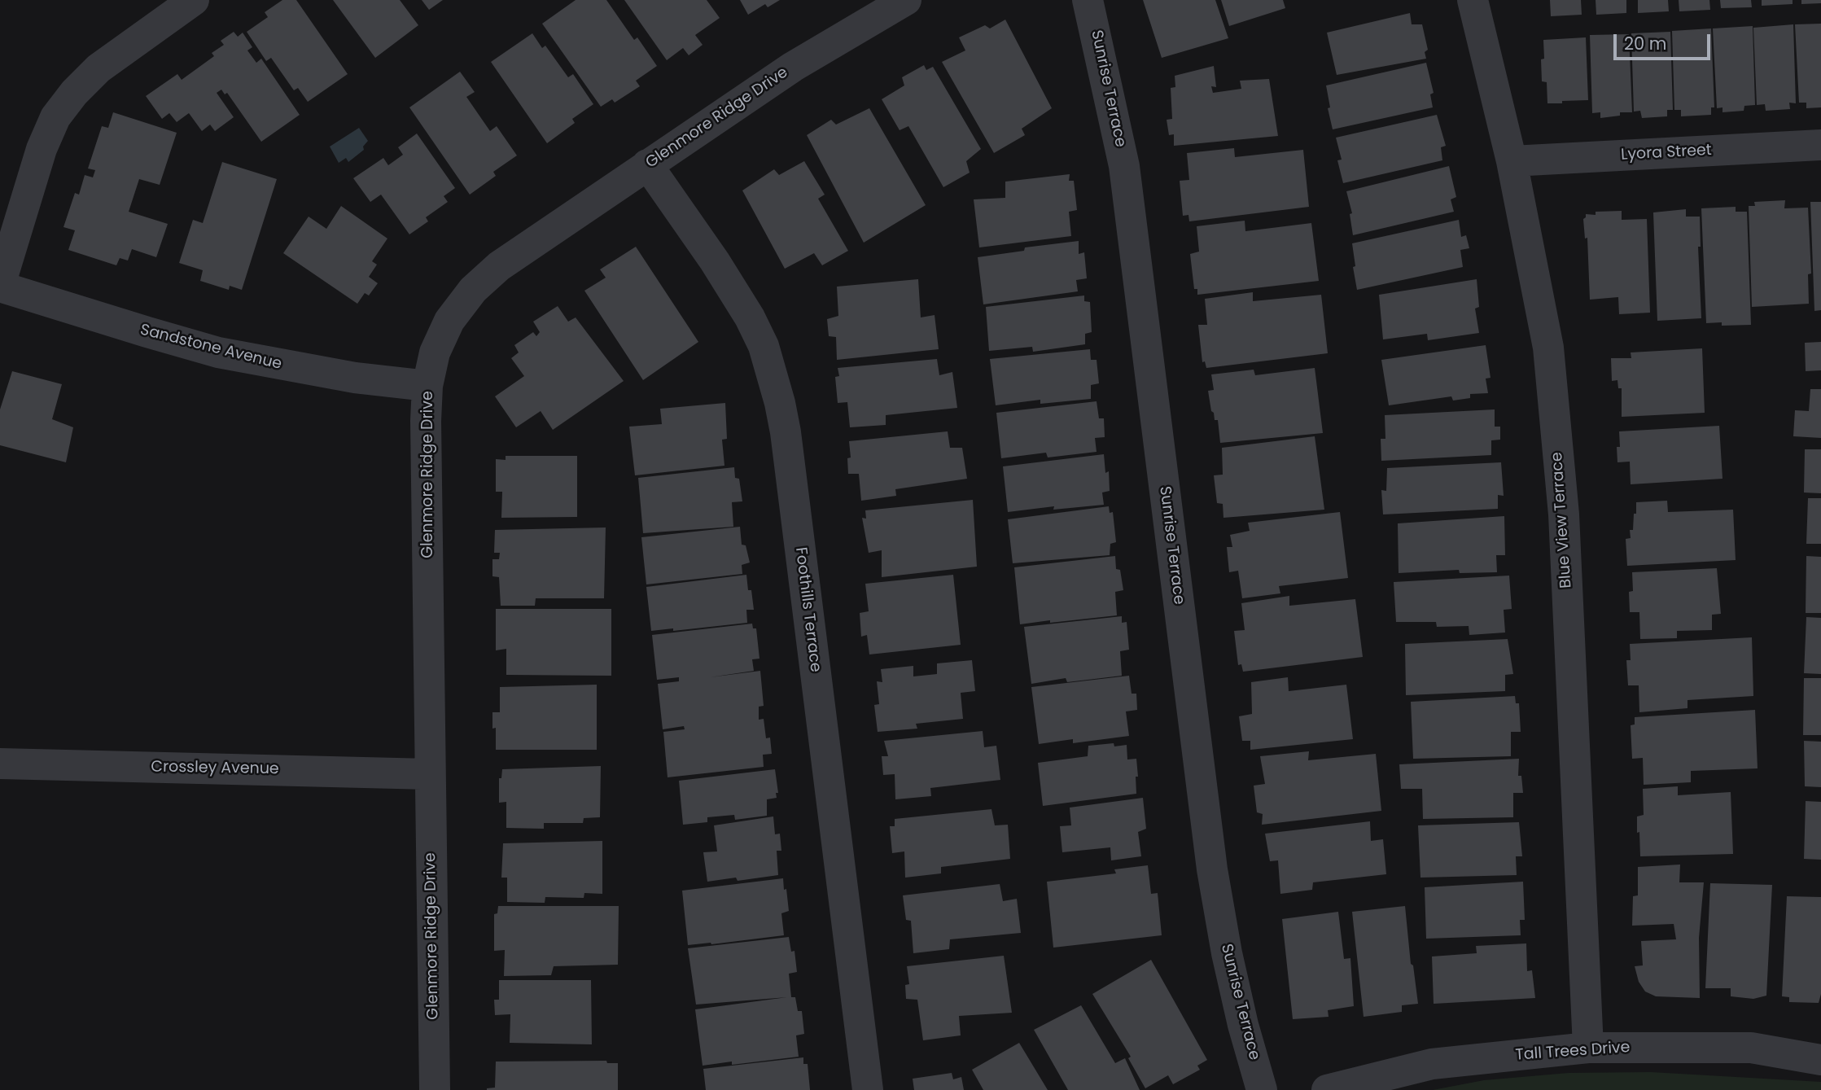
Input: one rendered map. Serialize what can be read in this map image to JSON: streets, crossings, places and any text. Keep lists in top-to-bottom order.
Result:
{
  "streets": {
    "street": [
      "Sunrise Terrace",
      "Glenmore Ridge Drive",
      "Lyora Street",
      "Sandstone Avenue",
      "Blue View Terrace",
      "Foothills Terrace",
      "Crossley Avenue",
      "Tall Trees Drive"
    ]
  },
  "crossings": [
    ["Glenmore Ridge Drive", "Sandstone Avenue"],
    ["Glenmore Ridge Drive", "Foothills Terrace"],
    ["Glenmore Ridge Drive", "Crossley Avenue"],
    ["Lyora Street", "Blue View Terrace"],
    ["Blue View Terrace", "Tall Trees Drive"]
  ],
  "scale_bar": "20 m"
}
